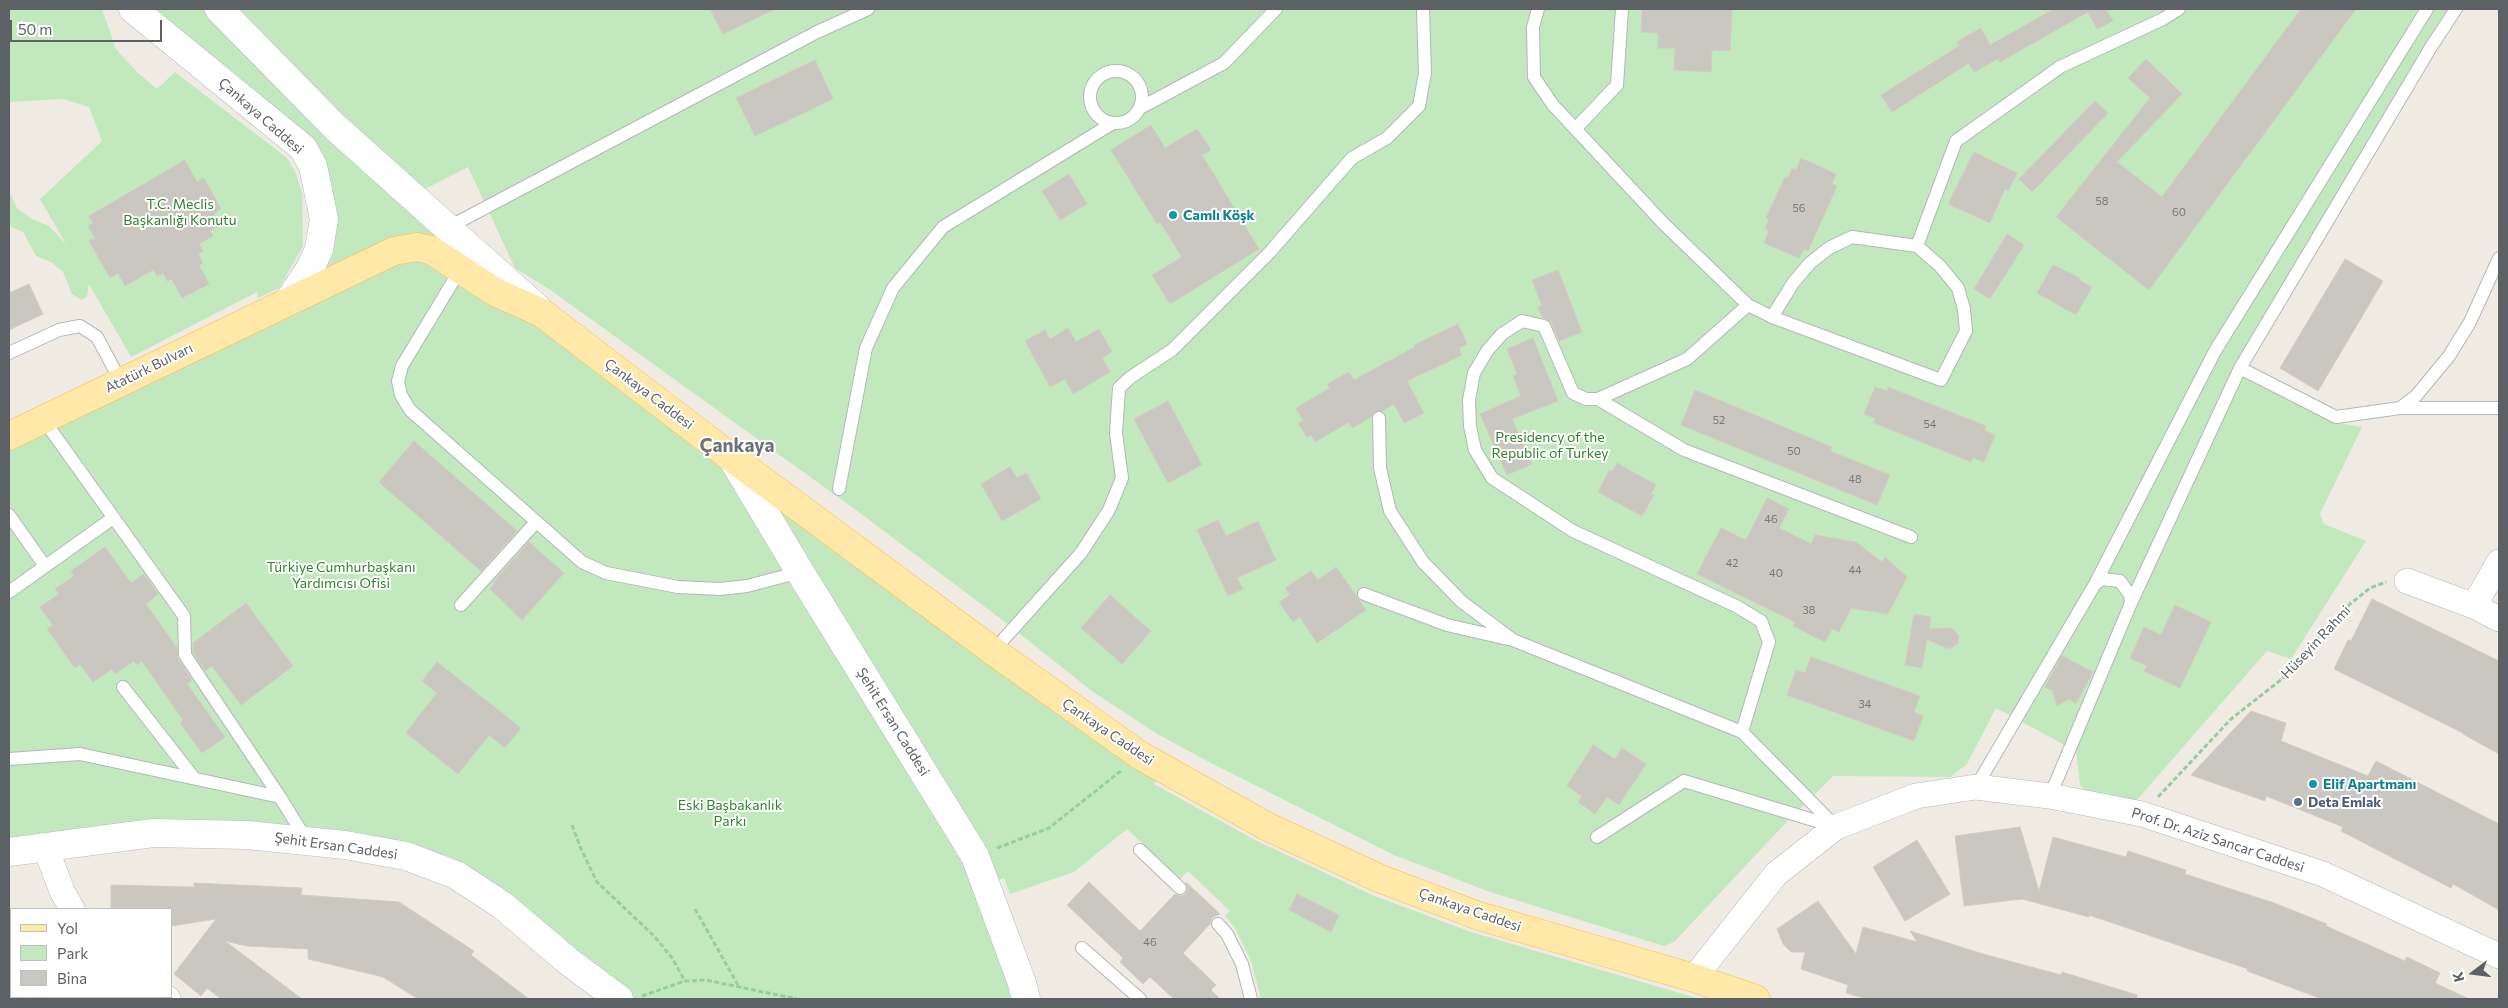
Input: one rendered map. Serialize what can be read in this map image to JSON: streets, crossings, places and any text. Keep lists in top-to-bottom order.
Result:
{
  "streets": {
    "main road": ["Çankaya Caddesi", "Atatürk Bulvarı", "Şehit Ersan Caddesi"],
    "street": ["Prof. Dr. Aziz Sancar Caddesi"],
    "path": ["Hüseyin Rahmi"]
  },
  "crossings": [
    ["Çankaya Caddesi", "Atatürk Bulvarı"],
    ["Çankaya Caddesi", "Şehit Ersan Caddesi"],
    ["Çankaya Caddesi", "Prof. Dr. Aziz Sancar Caddesi"],
    ["Hüseyin Rahmi", "Prof. Dr. Aziz Sancar Caddesi"]
  ],
  "districts": ["Çankaya"],
  "parks": [
    "T.C. Meclis Başkanlığı Konutu",
    "Presidency of the Republic of Turkey",
    "Türkiye Cumhurbaşkanı Yardımcısı Ofisi",
    "Eski Başbakanlık Parkı"
  ],
  "places": ["Camlı Köşk", "Elif Apartmanı", "Deta Emlak"],
  "house_numbers": [
    "58",
    "56",
    "60",
    "52",
    "54",
    "50",
    "48",
    "46",
    "42",
    "44",
    "40",
    "38",
    "34",
    "46"
  ],
  "legend": ["Yol", "Park", "Bina"],
  "scale_bar": "50 m",
  "north": "left"
}
